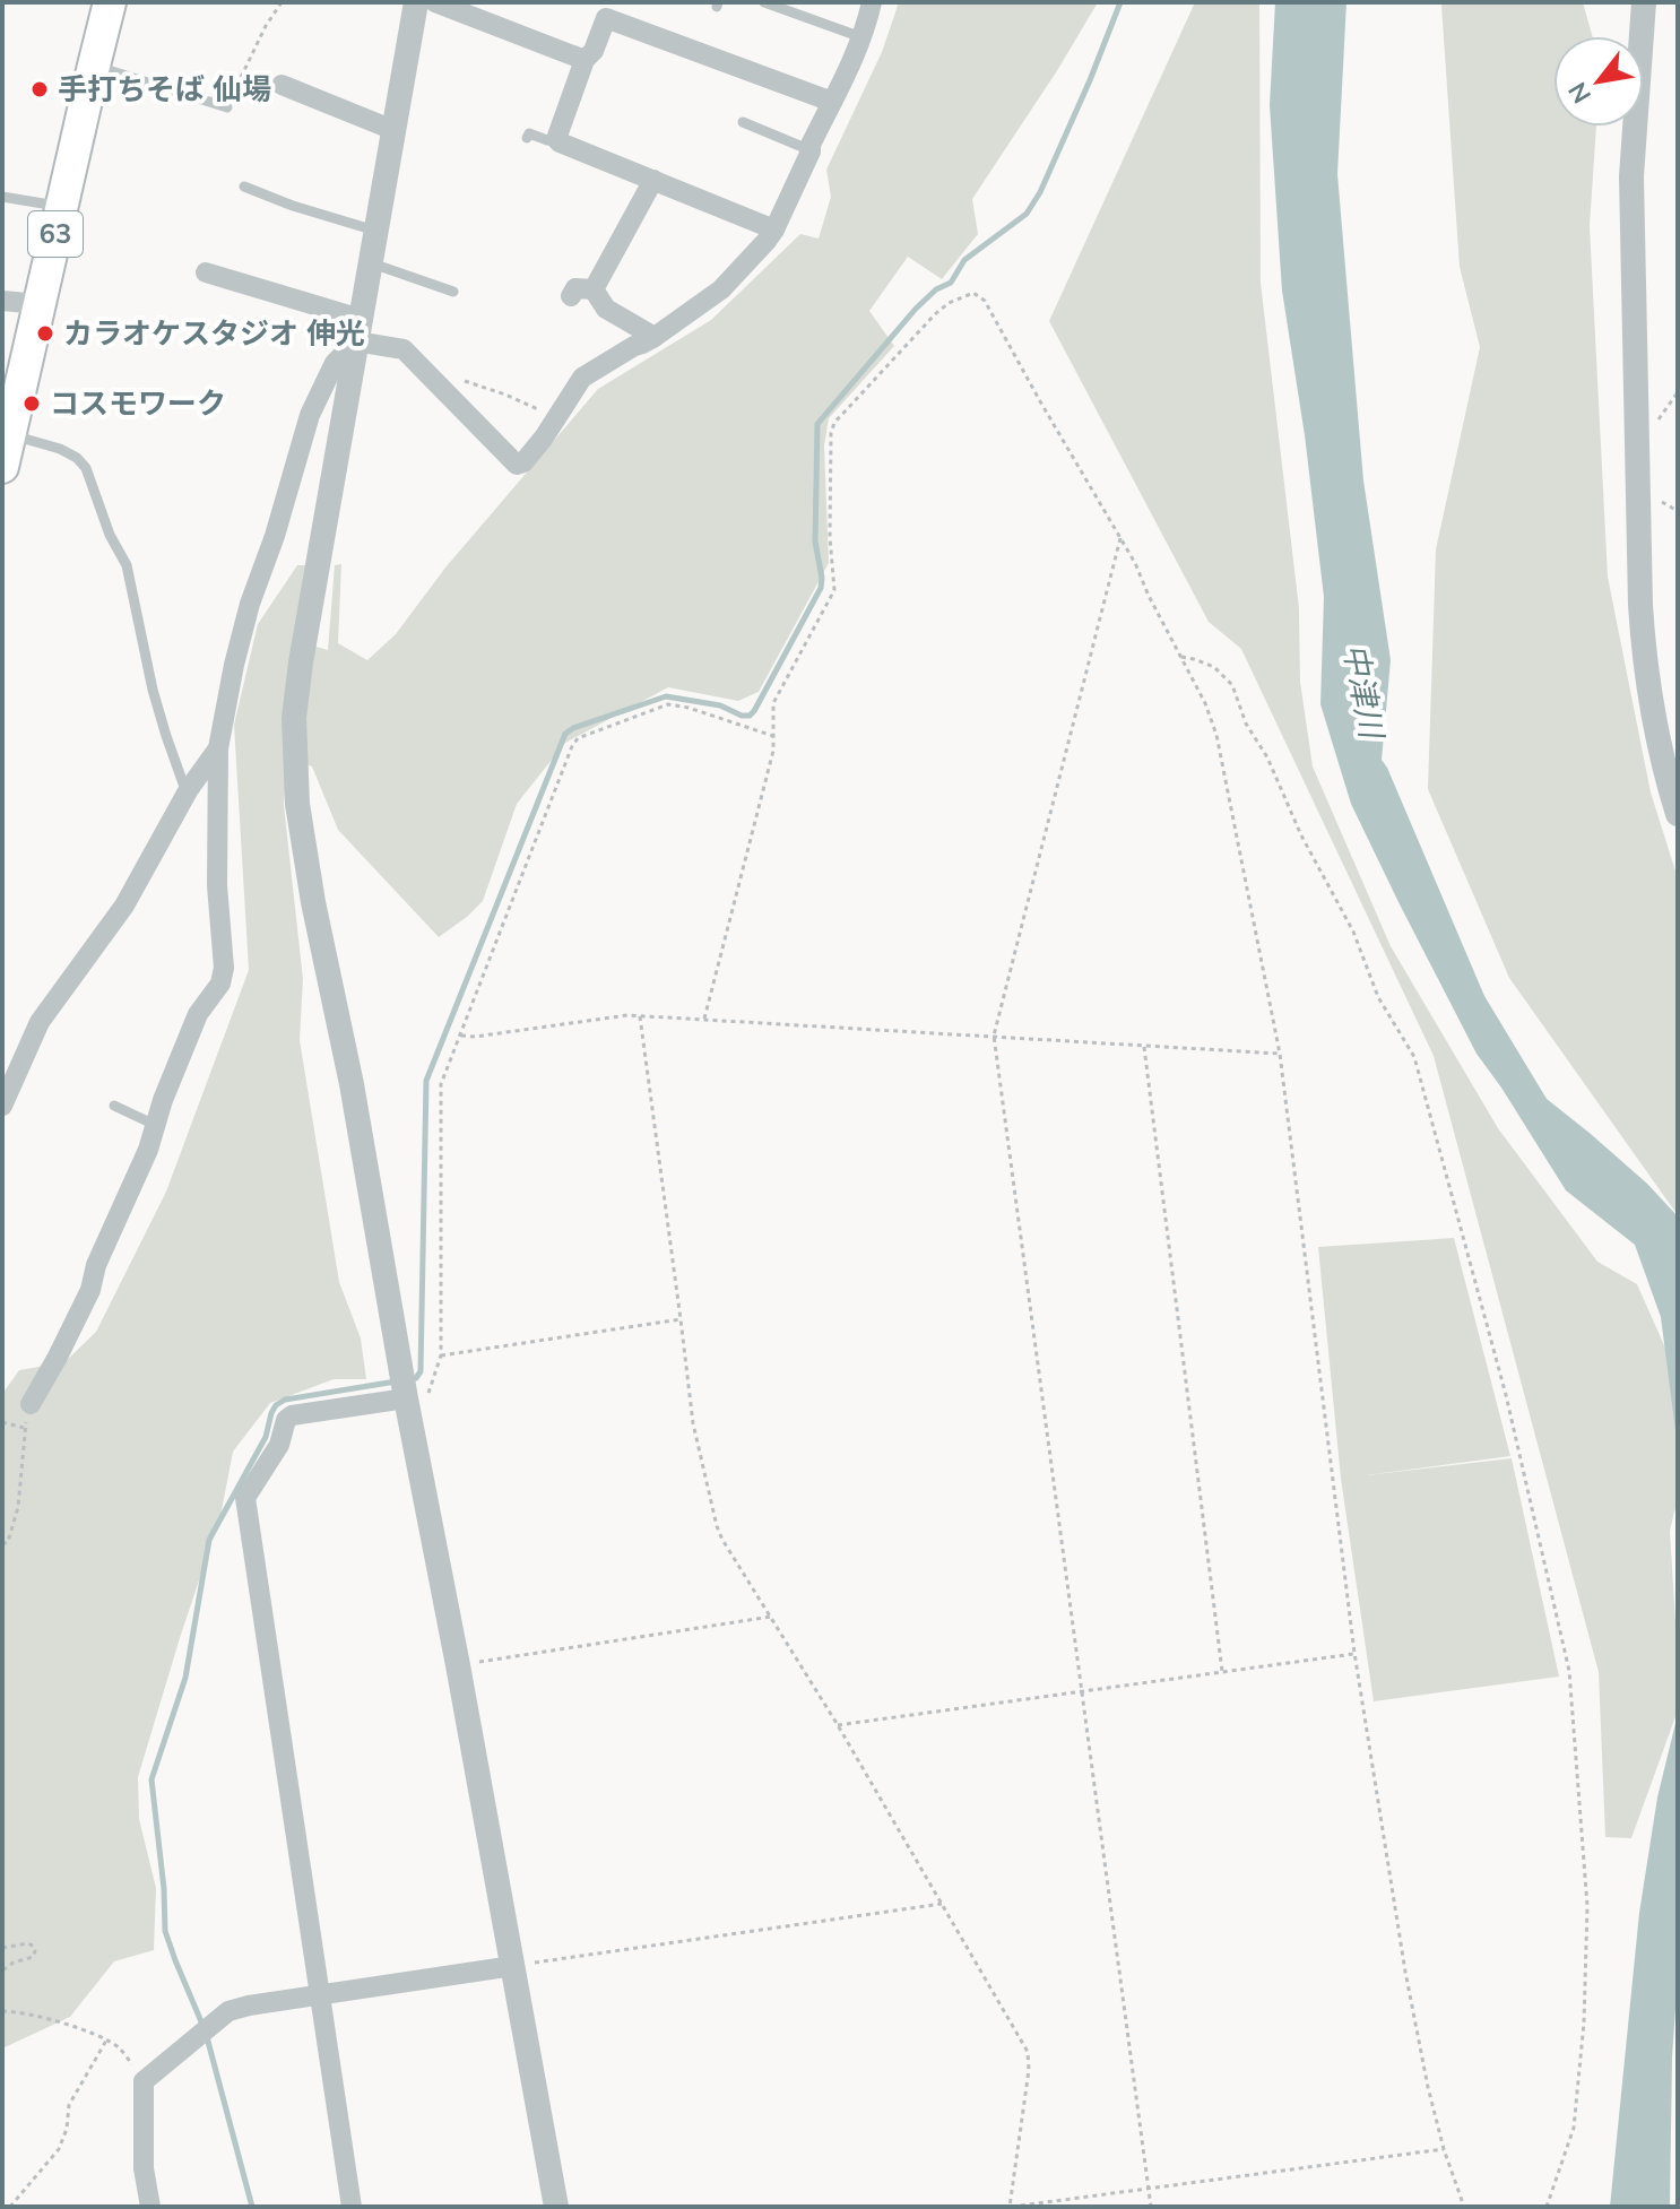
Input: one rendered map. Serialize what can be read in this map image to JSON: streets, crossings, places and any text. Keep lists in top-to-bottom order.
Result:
{
  "streets": {
    "main road": ["63"]
  },
  "water": ["中津川"],
  "places": ["手打ちそば 仙場", "カラオケスタジオ 伸光", "コスモワーク"],
  "north": "bottom left"
}
